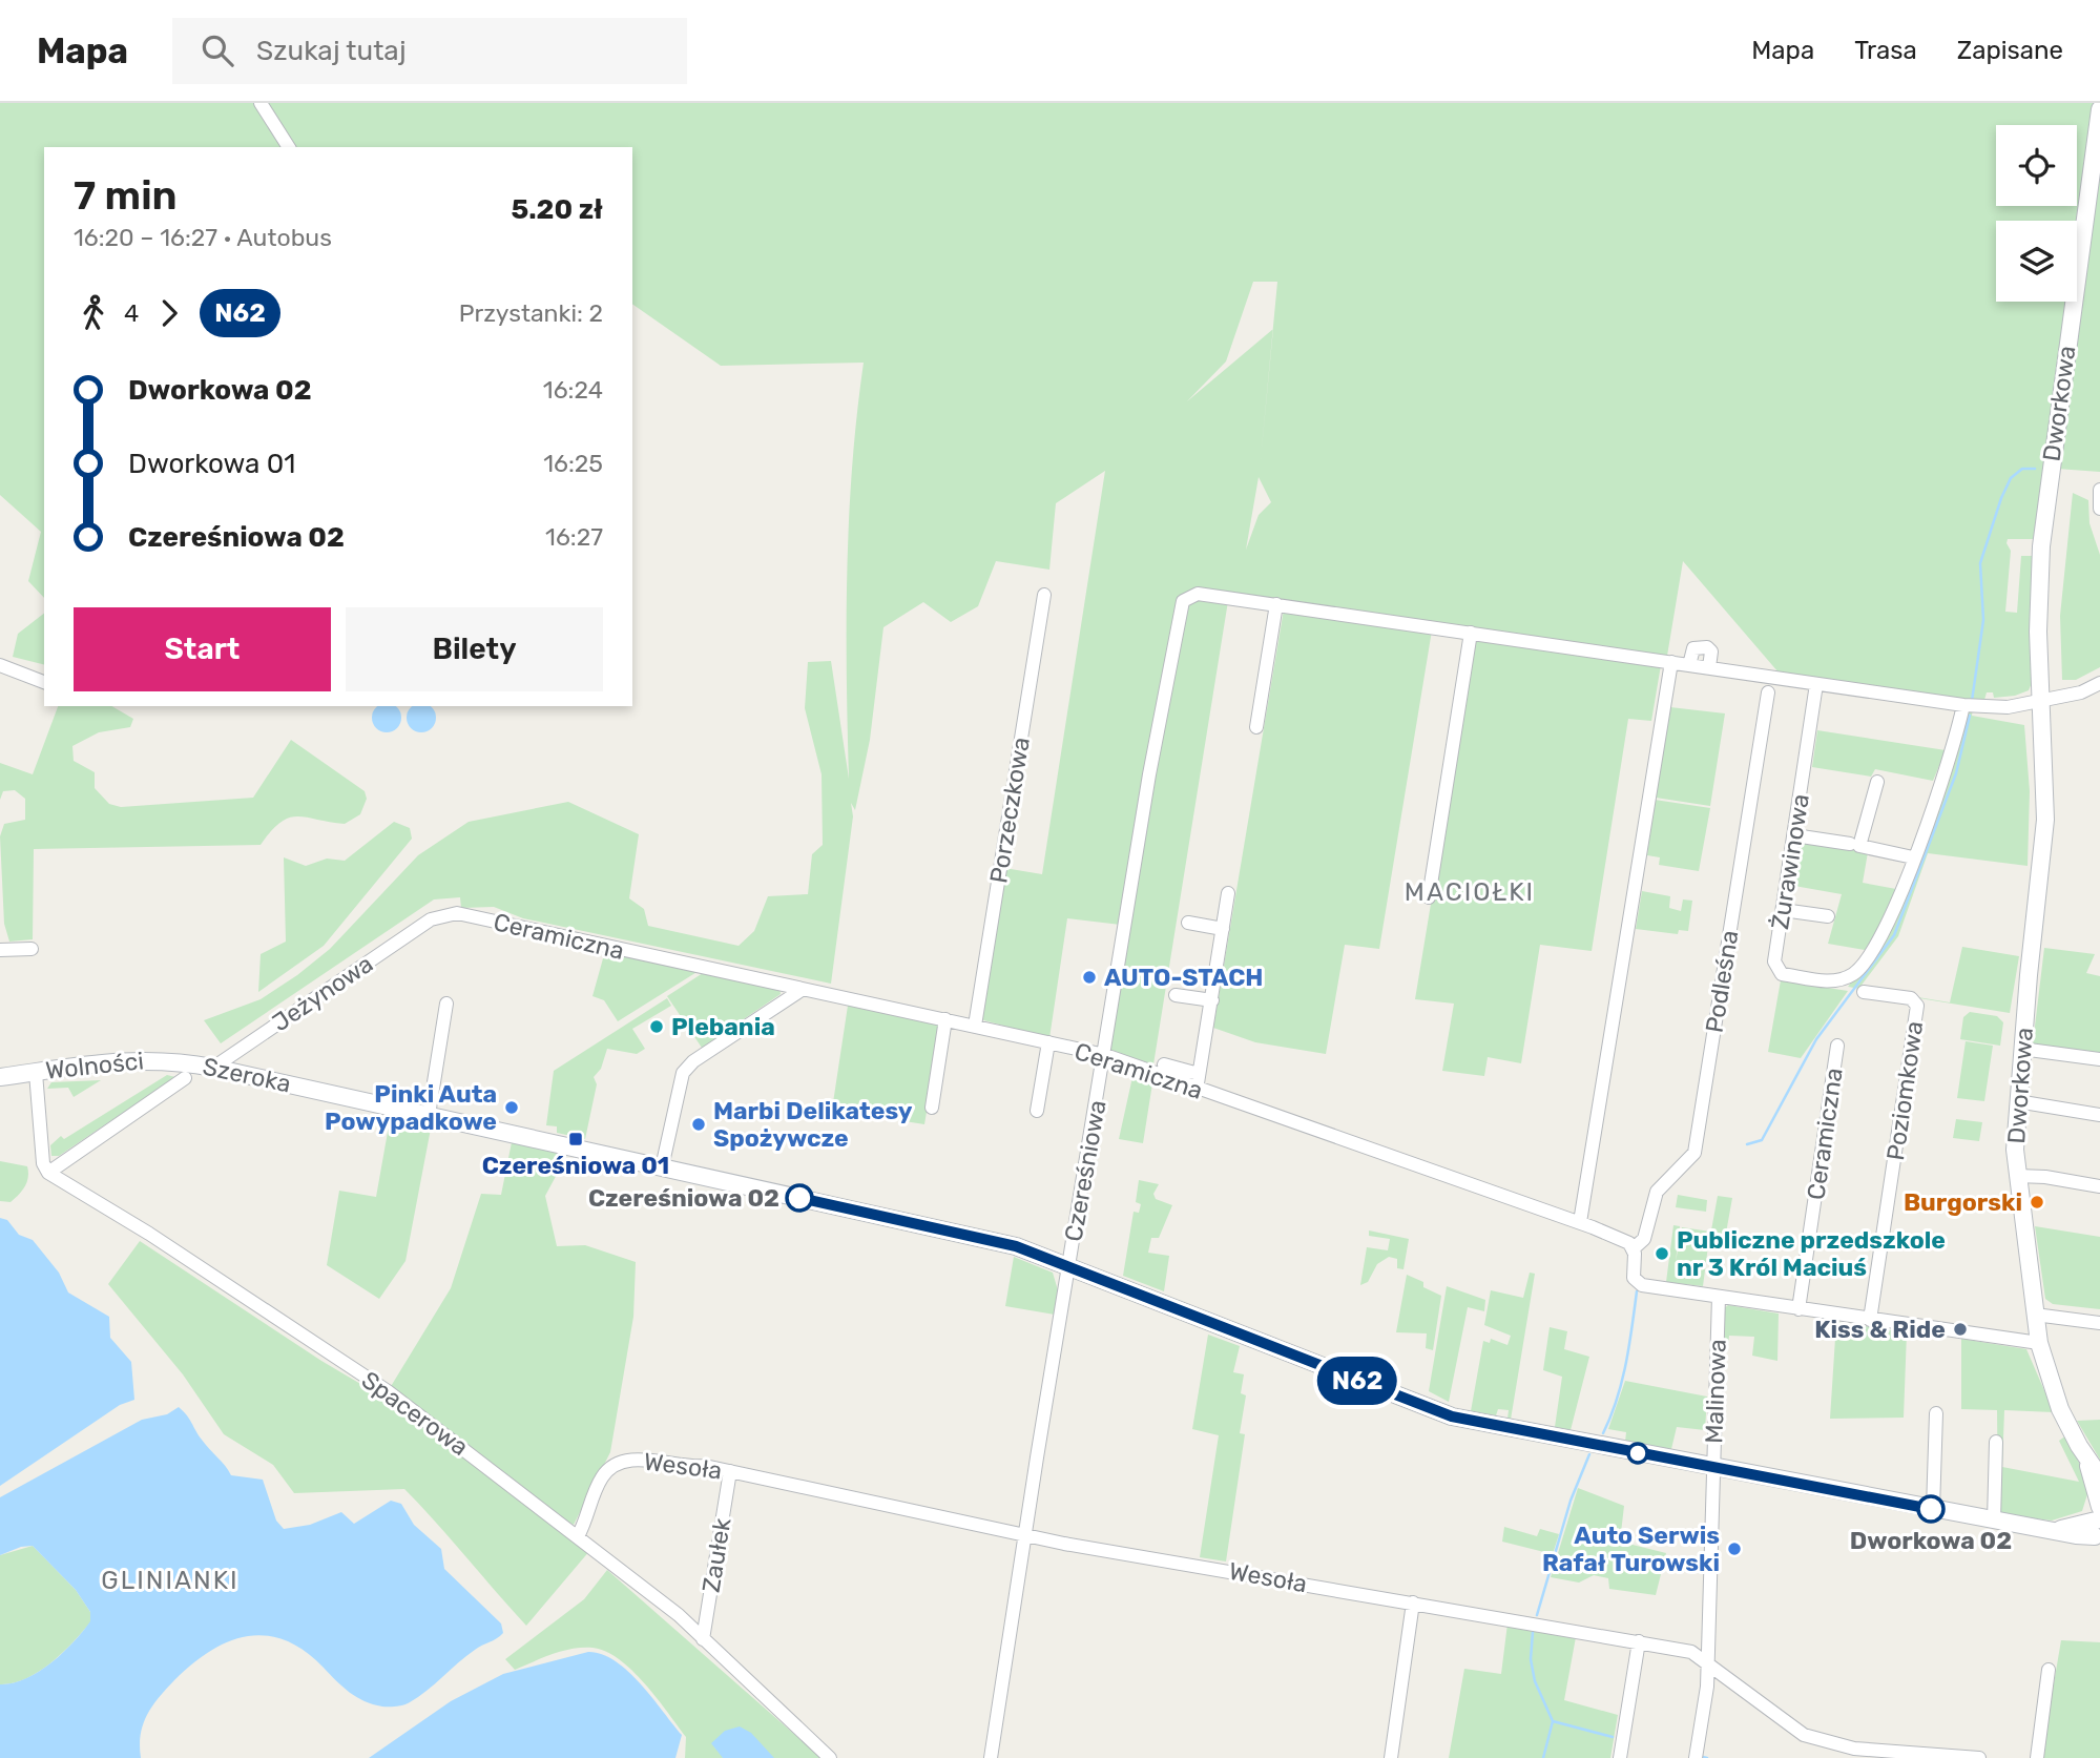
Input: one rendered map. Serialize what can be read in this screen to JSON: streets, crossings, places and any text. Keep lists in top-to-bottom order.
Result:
{
  "streets": {
    "street": [
      "Dworkowa",
      "Porzeczkowa",
      "Żurawinowa",
      "Ceramiczna",
      "Podleśna",
      "Jeżynowa",
      "Wolności",
      "Szeroka",
      "Poziomkowa",
      "Czereśniowa",
      "Malinowa",
      "Spacerowa",
      "Wesoła",
      "Zaułek"
    ]
  },
  "crossings": [
    ["Dworkowa", "Szeroka"],
    ["Porzeczkowa", "Ceramiczna"],
    ["Ceramiczna", "Podleśna"],
    ["Ceramiczna", "Jeżynowa"],
    ["Ceramiczna", "Czereśniowa"],
    ["Jeżynowa", "Szeroka"],
    ["Wolności", "Szeroka"],
    ["Szeroka", "Czereśniowa"],
    ["Szeroka", "Malinowa"],
    ["Czereśniowa", "Wesoła"],
    ["Malinowa", "Wesoła"],
    ["Spacerowa", "Wesoła"],
    ["Spacerowa", "Zaułek"],
    ["Wesoła", "Zaułek"]
  ],
  "districts": ["MACIOŁKI", "GLINIANKI"],
  "places": {
    "other": [
      "AUTO-STACH",
      "Plebania",
      "Pinki Auta Powypadkowe",
      "Marbi Delikatesy Spożywcze",
      "Czereśniowa 02",
      "Burgorski",
      "Publiczne przedszkole nr 3 Król Maciuś",
      "Kiss & Ride",
      "Dworkowa 02",
      "Auto Serwis Rafał Turowski"
    ],
    "transit": ["Czereśniowa 01"]
  },
  "lines": ["bus line N62"],
  "page": {
    "header": "Mapa",
    "search": "Szukaj tutaj",
    "nav": ["Mapa", "Trasa", "Zapisane"],
    "on_map": "N62",
    "heading": ["7 min", "16:20 – 16:27 · Autobus", "5.20 zł"],
    "legs": ["4", "N62", "Przystanki: 2"],
    "list": [
      {
        "name": "Dworkowa 02",
        "value": "16:24"
      },
      {
        "name": "Dworkowa 01",
        "value": "16:25"
      },
      {
        "name": "Czereśniowa 02",
        "value": "16:27"
      }
    ],
    "buttons": ["Start", "Bilety"]
  }
}
